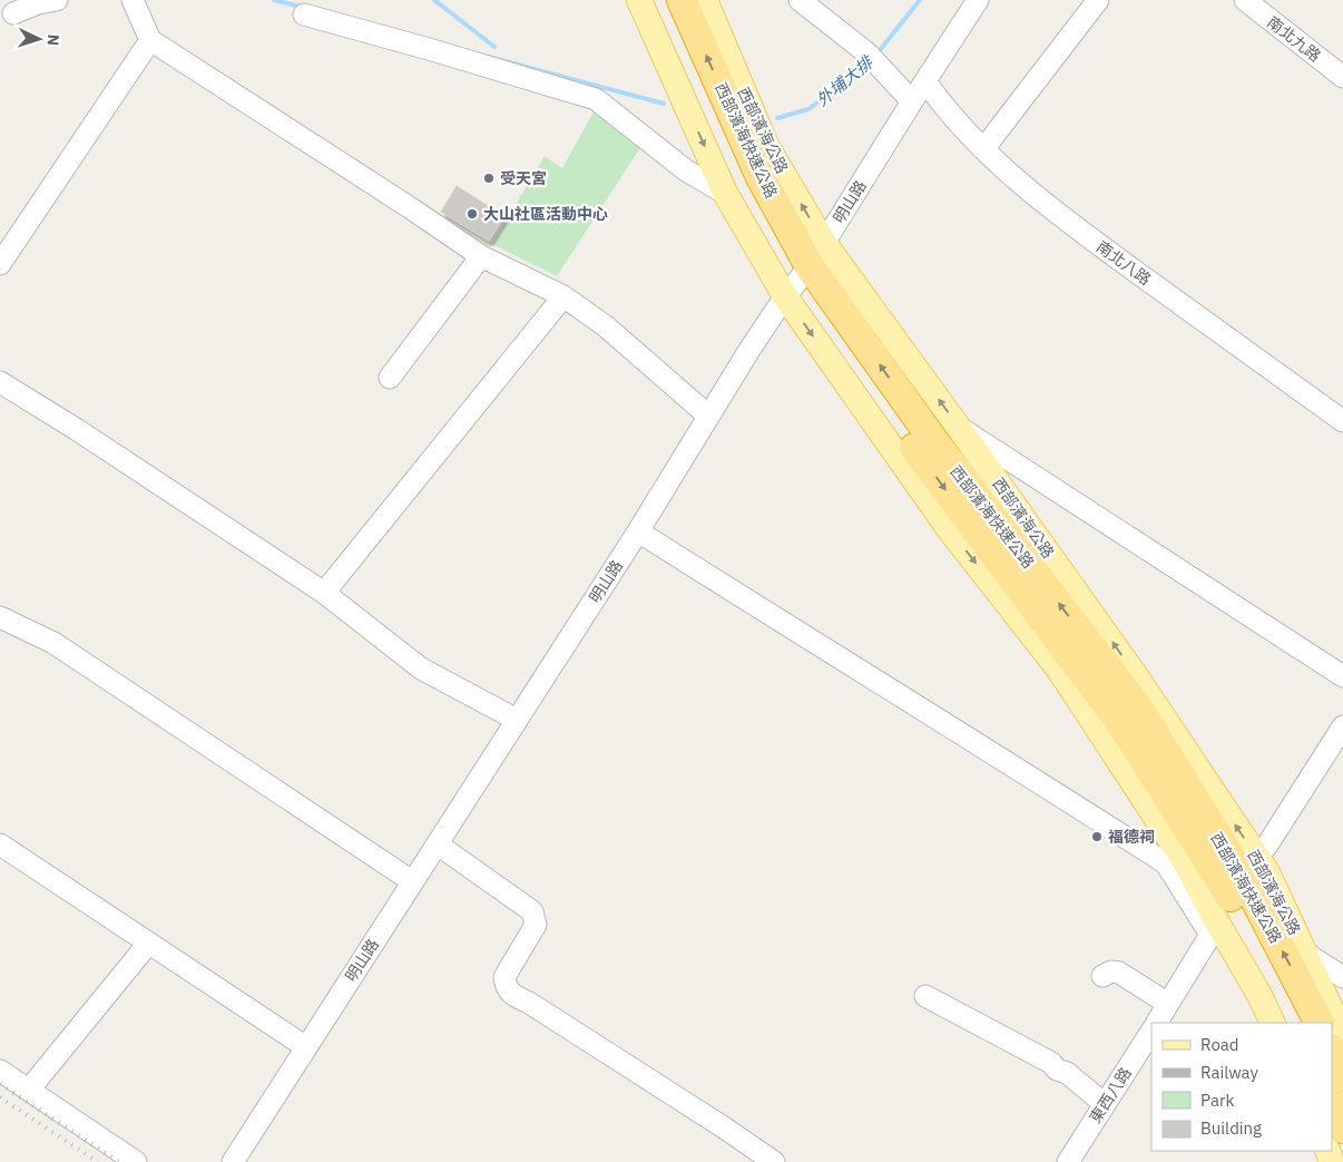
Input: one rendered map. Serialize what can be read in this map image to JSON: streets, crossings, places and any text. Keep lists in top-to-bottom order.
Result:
{
  "streets": {
    "highway": ["西部濱海快速公路"],
    "main road": ["西部濱海公路"],
    "street": [
      "南北九路",
      "明山路",
      "南北八路",
      "東西八路"
    ]
  },
  "crossings": [
    ["西部濱海公路", "西部濱海快速公路"],
    ["西部濱海公路", "明山路"],
    ["西部濱海快速公路", "明山路"],
    ["明山路", "南北八路"]
  ],
  "water": ["外埔大排"],
  "places": ["受天宮", "大山社區活動中心", "福德祠"],
  "legend": [
    "Road",
    "Railway",
    "Park",
    "Building"
  ],
  "north": "right"
}
